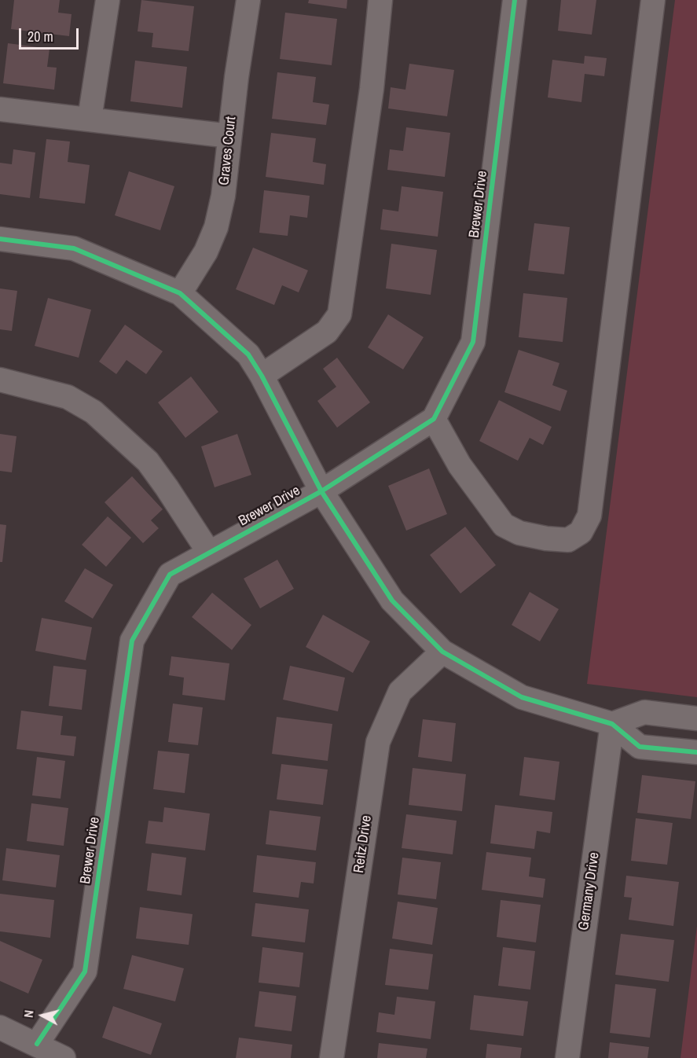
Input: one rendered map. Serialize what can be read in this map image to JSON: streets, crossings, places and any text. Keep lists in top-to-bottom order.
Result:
{
  "streets": {
    "street": [
      "Graves Court",
      "Brewer Drive",
      "Reitz Drive",
      "Germany Drive"
    ]
  },
  "scale_bar": "20 m",
  "north": "left"
}
